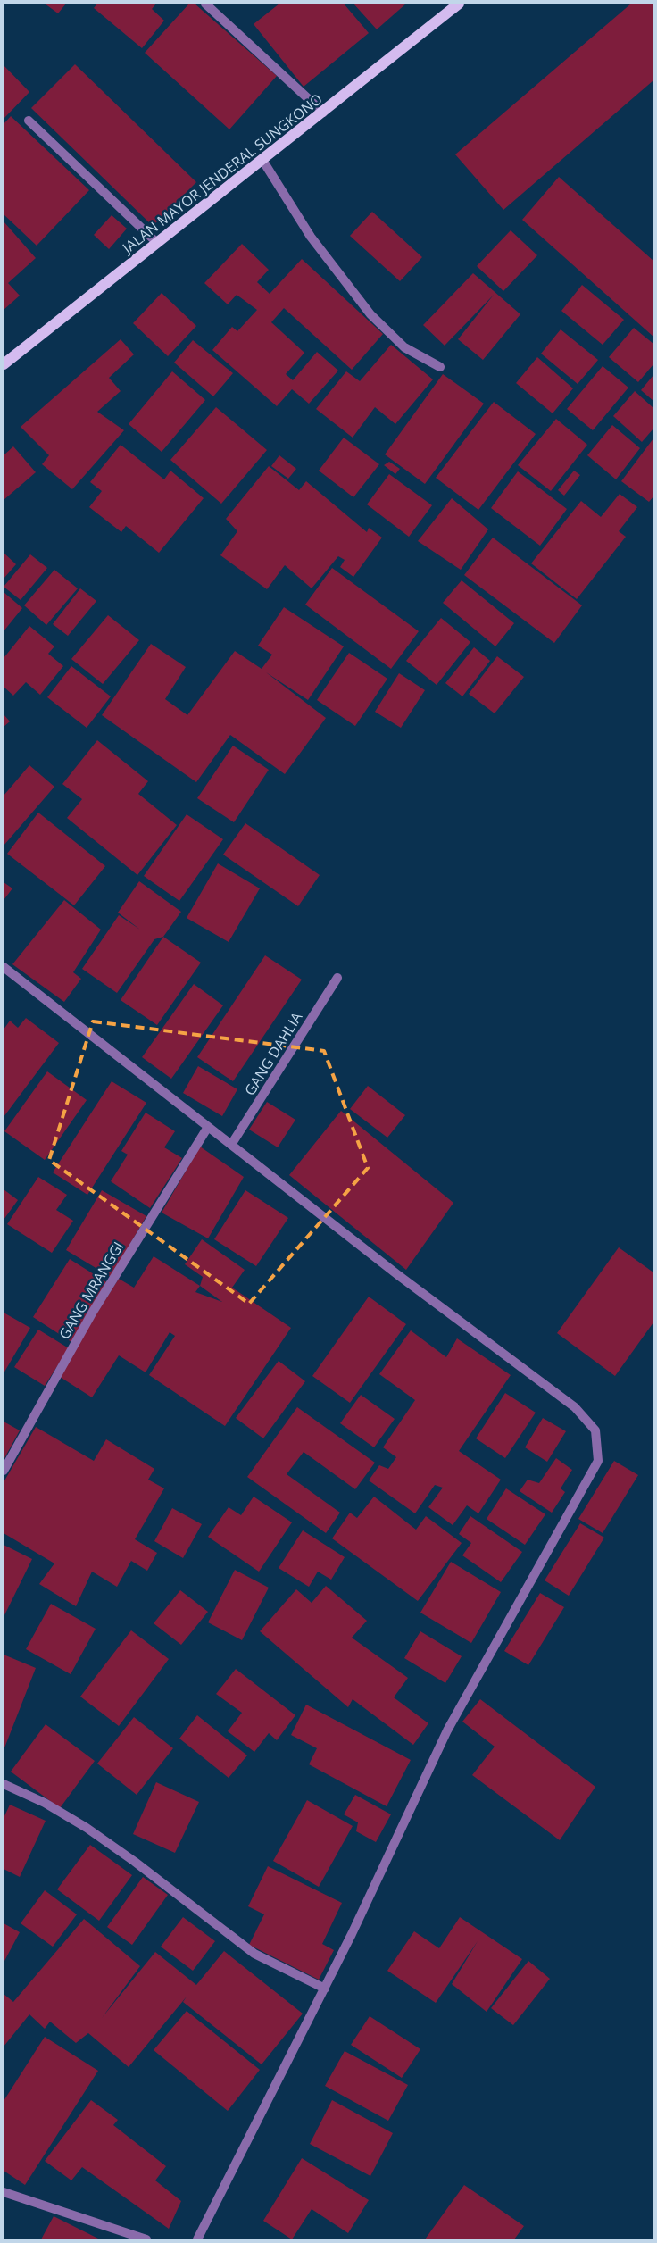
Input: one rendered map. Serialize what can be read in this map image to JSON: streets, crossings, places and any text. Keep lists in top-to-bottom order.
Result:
{
  "streets": {
    "main road": ["JALAN MAYOR JENDERAL SUNGKONO"],
    "street": ["GANG DAHLIA", "GANG MRANGGI"]
  }
}
